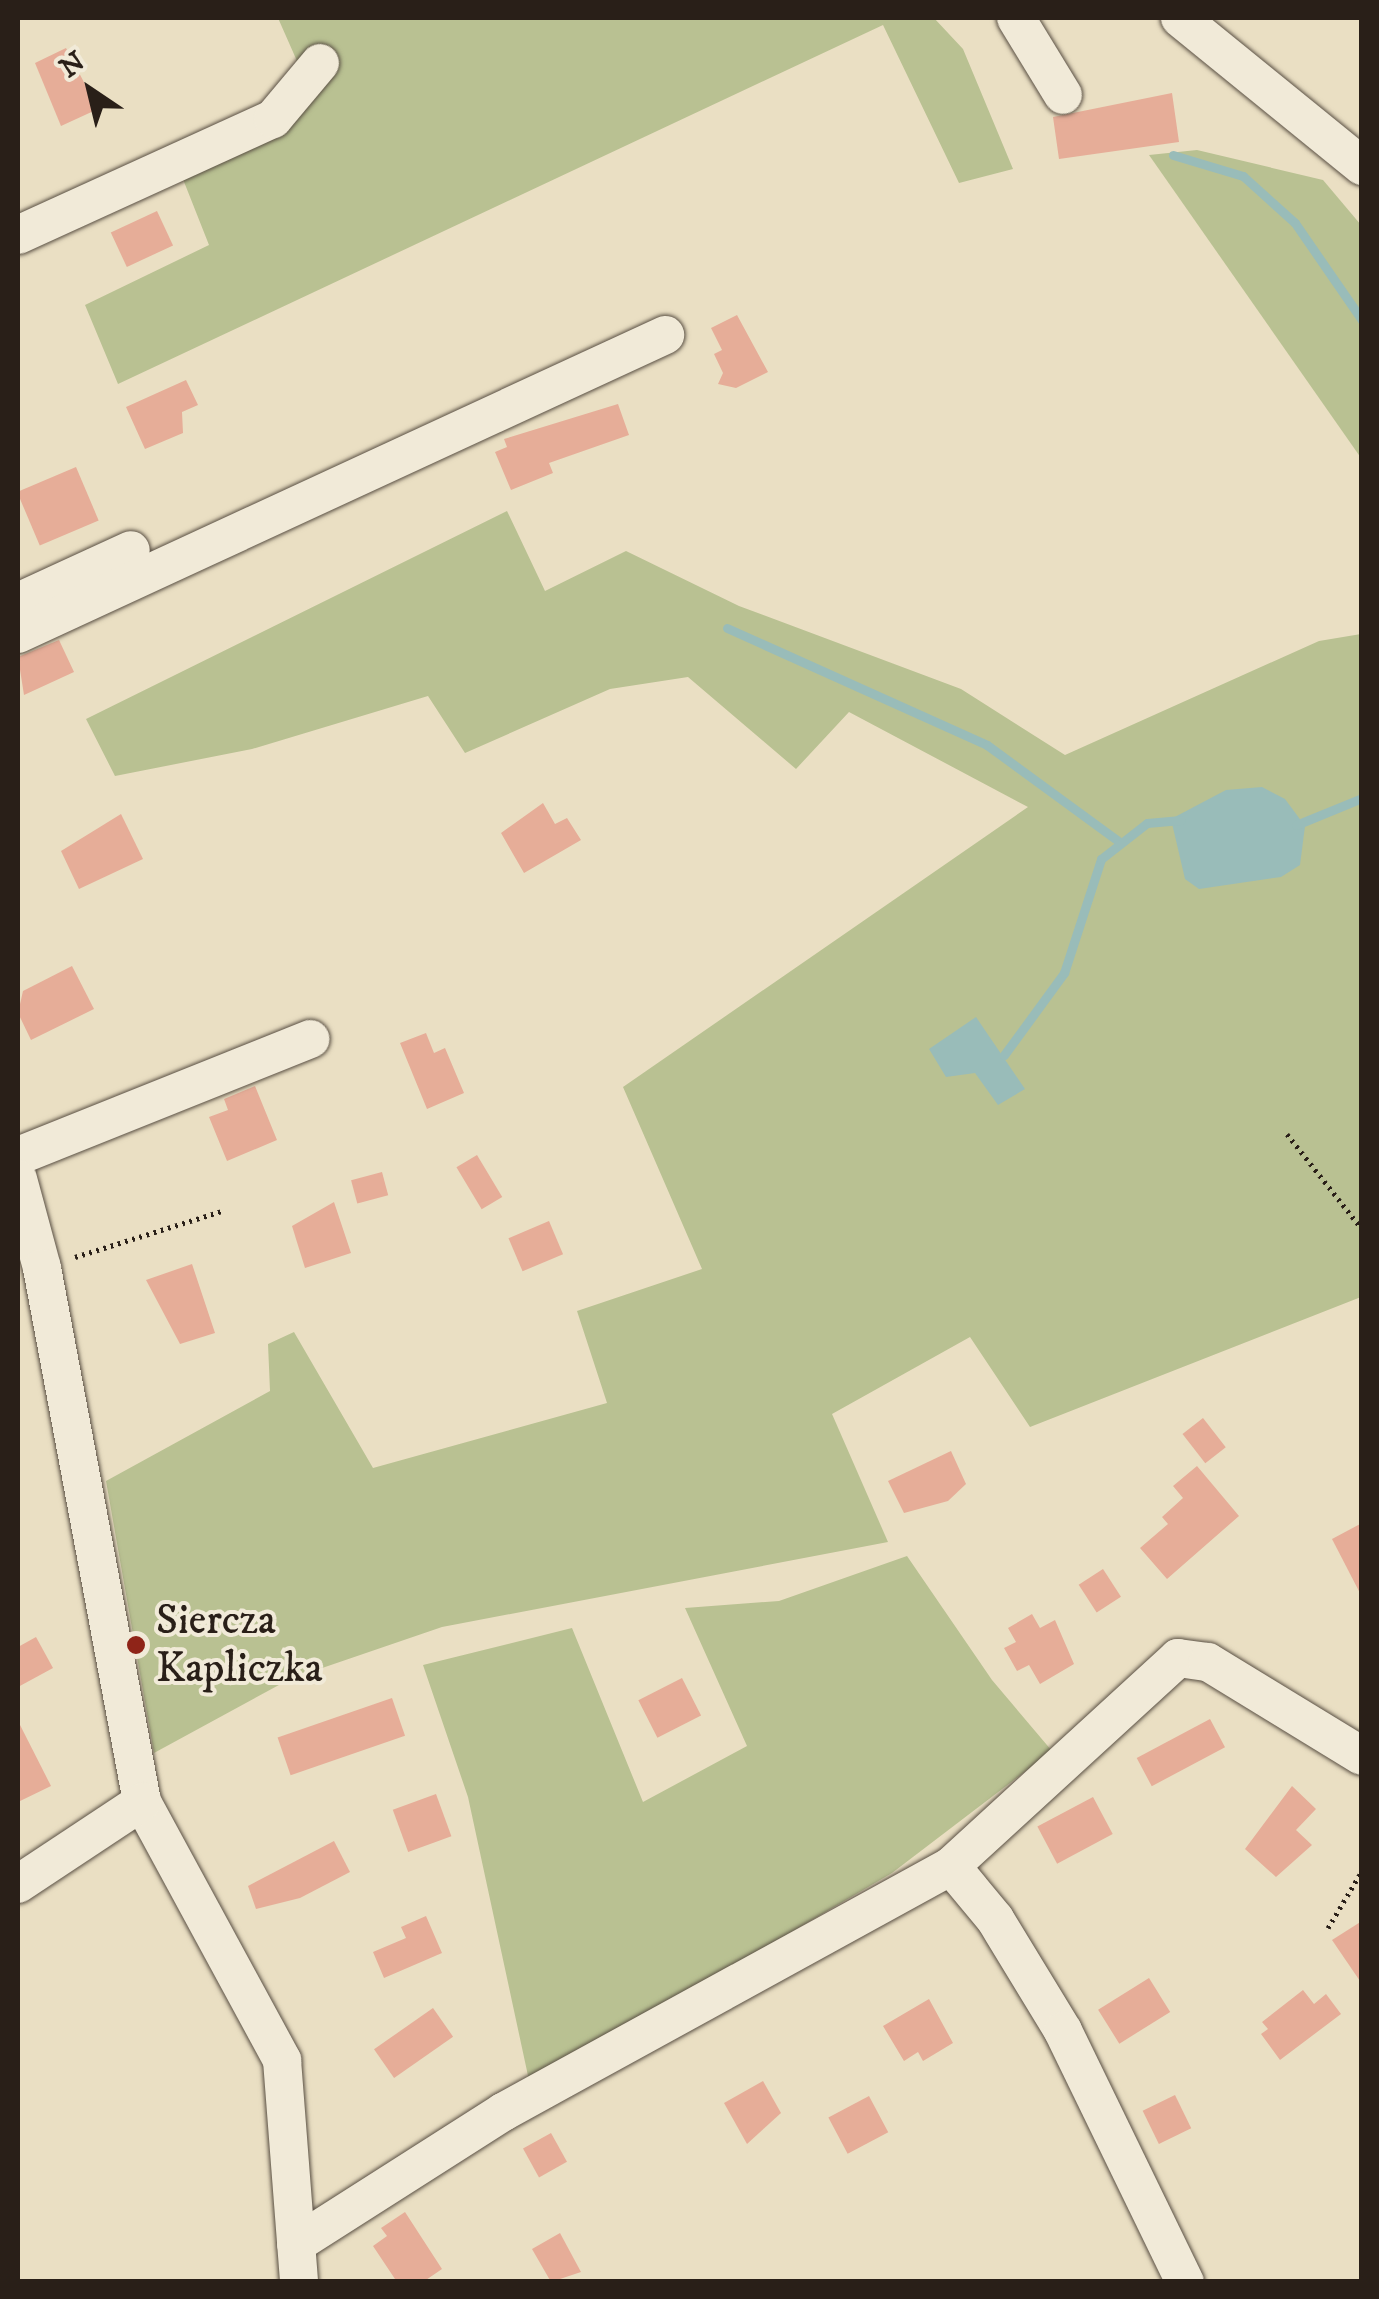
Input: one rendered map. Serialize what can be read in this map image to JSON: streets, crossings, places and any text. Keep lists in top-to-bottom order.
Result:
{
  "places": ["Siercza Kapliczka"],
  "north": "top left"
}
